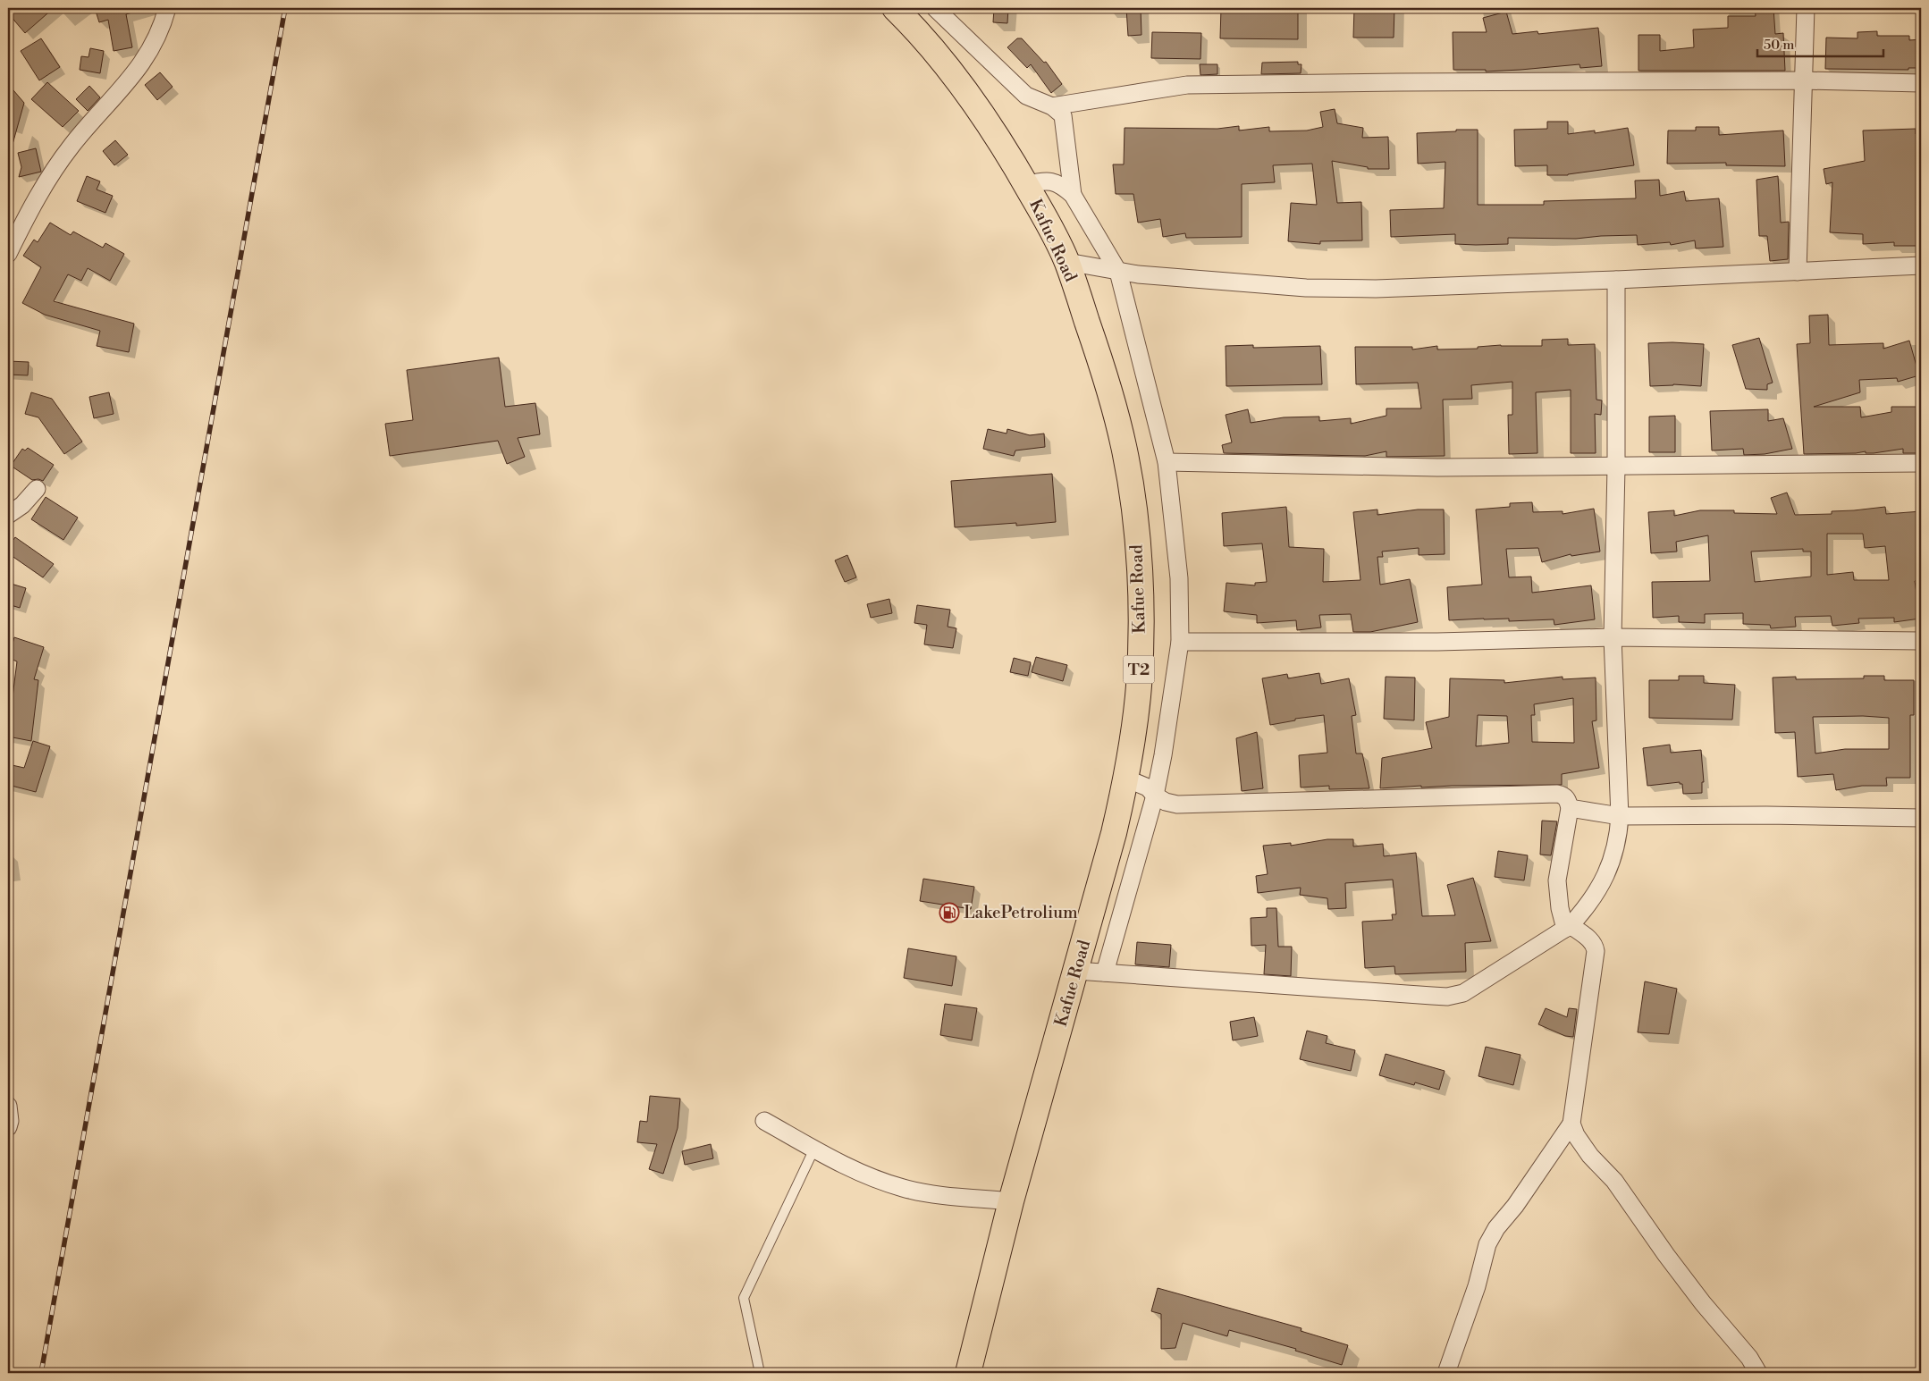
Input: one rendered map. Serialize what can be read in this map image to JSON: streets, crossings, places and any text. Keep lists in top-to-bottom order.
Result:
{
  "streets": {
    "highway": ["Kafue Road", "T2"]
  },
  "places": {
    "fuel station": ["LakePetrolium"]
  },
  "scale_bar": "50 m"
}
